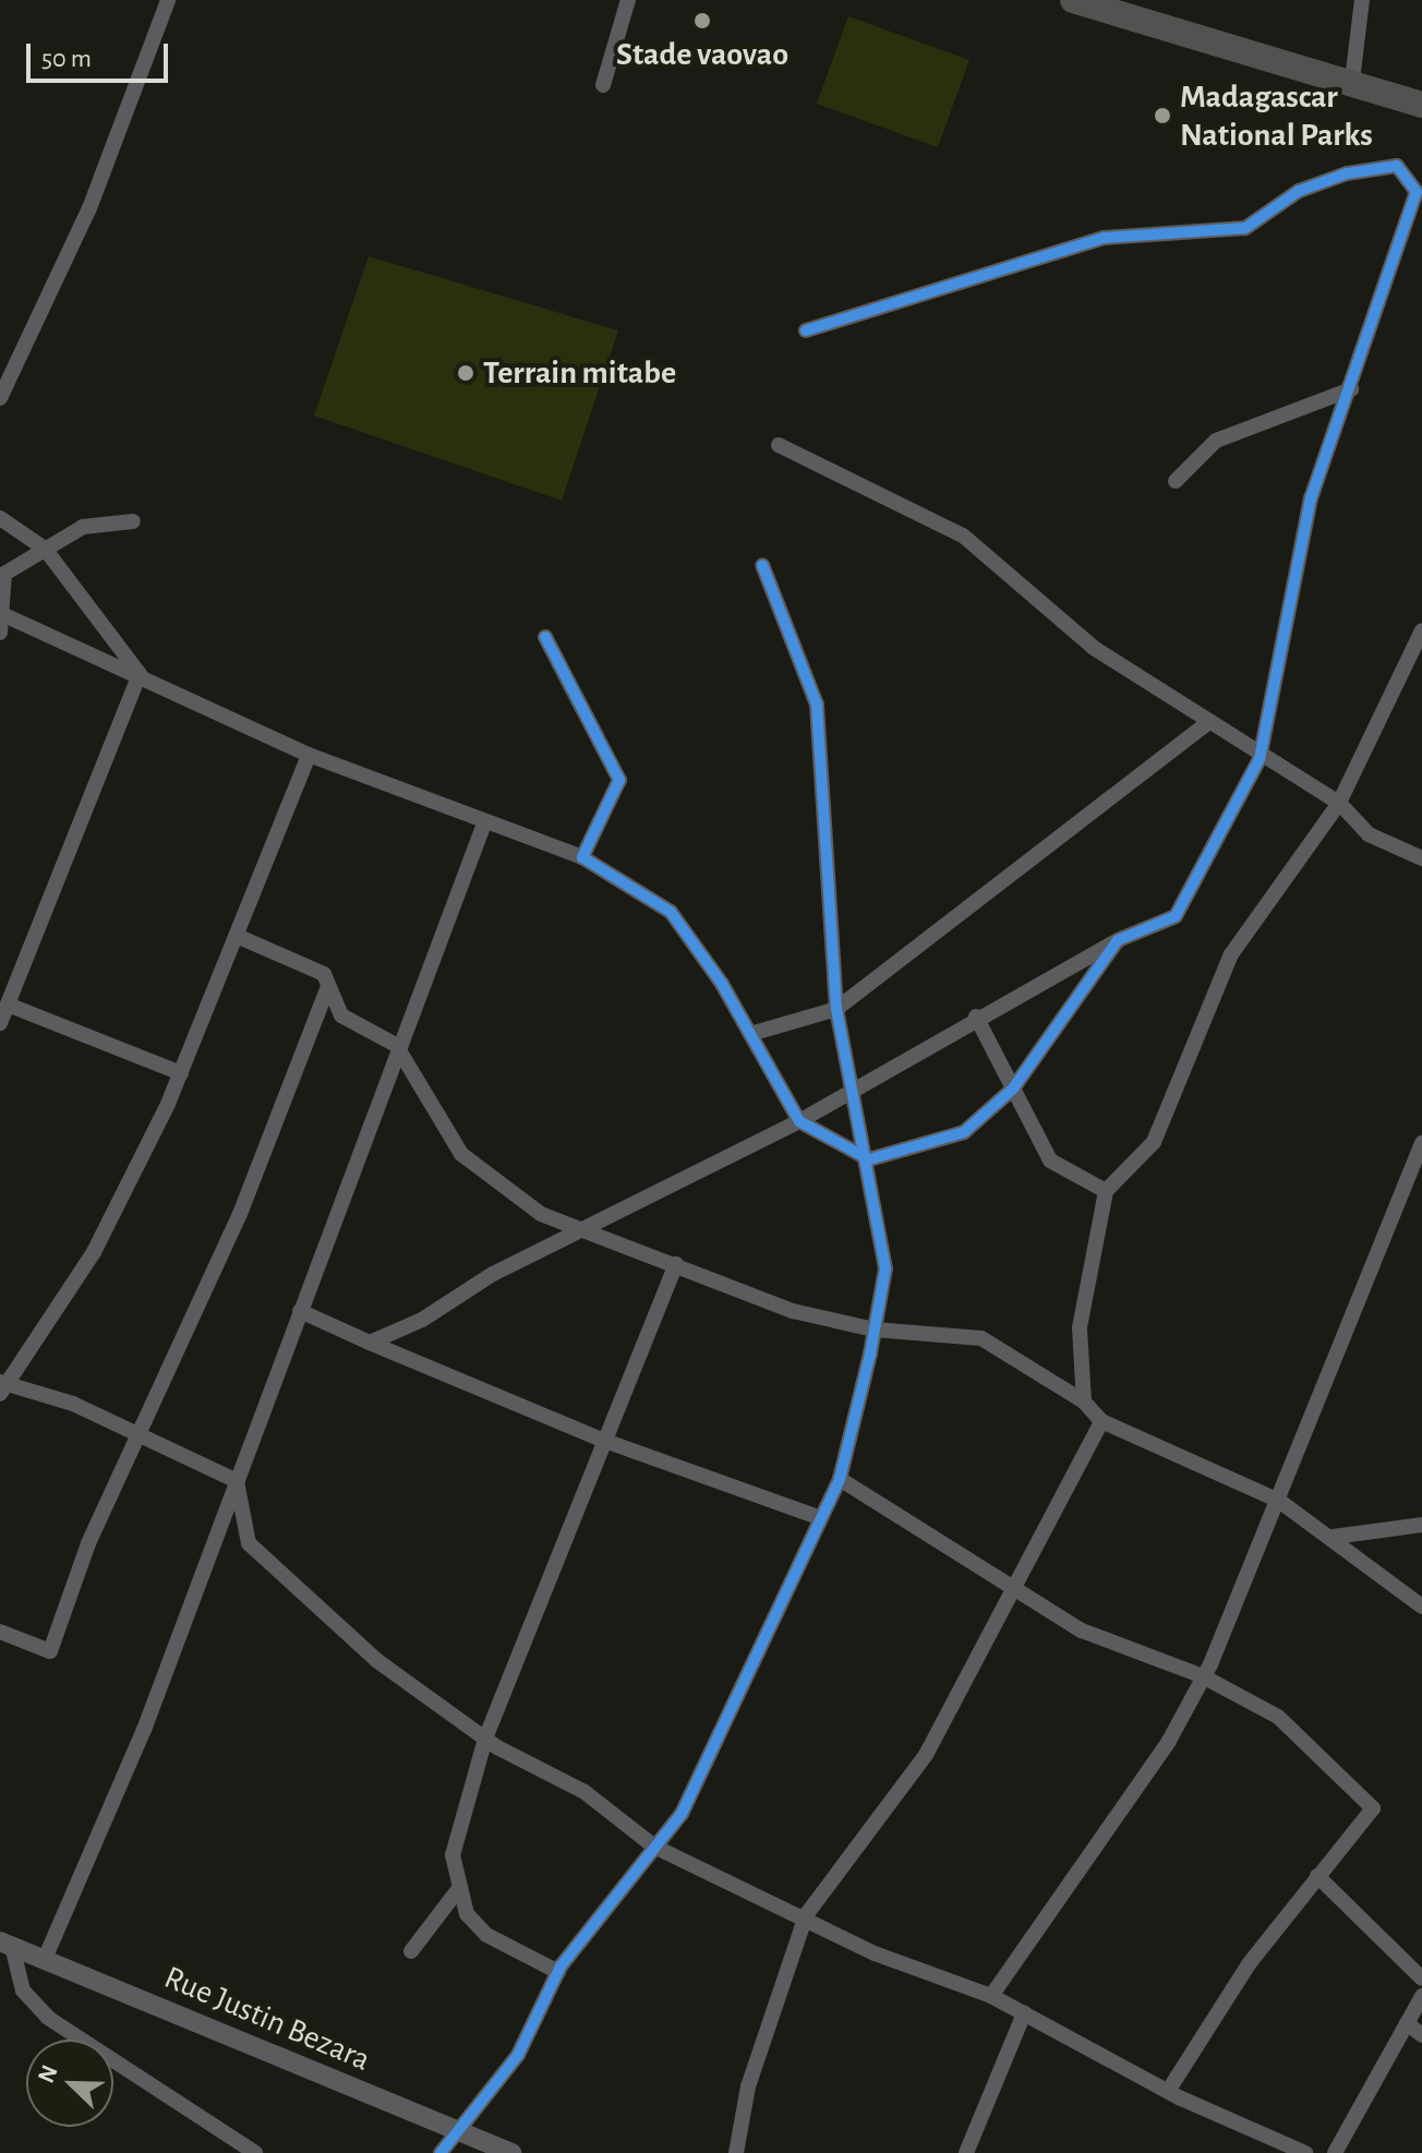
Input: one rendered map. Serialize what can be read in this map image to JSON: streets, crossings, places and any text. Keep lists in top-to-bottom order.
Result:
{
  "streets": {
    "street": ["Rue Justin Bezara"]
  },
  "places": ["Stade vaovao", "Madagascar National Parks", "Terrain mitabe"],
  "scale_bar": "50 m",
  "north": "top left"
}
